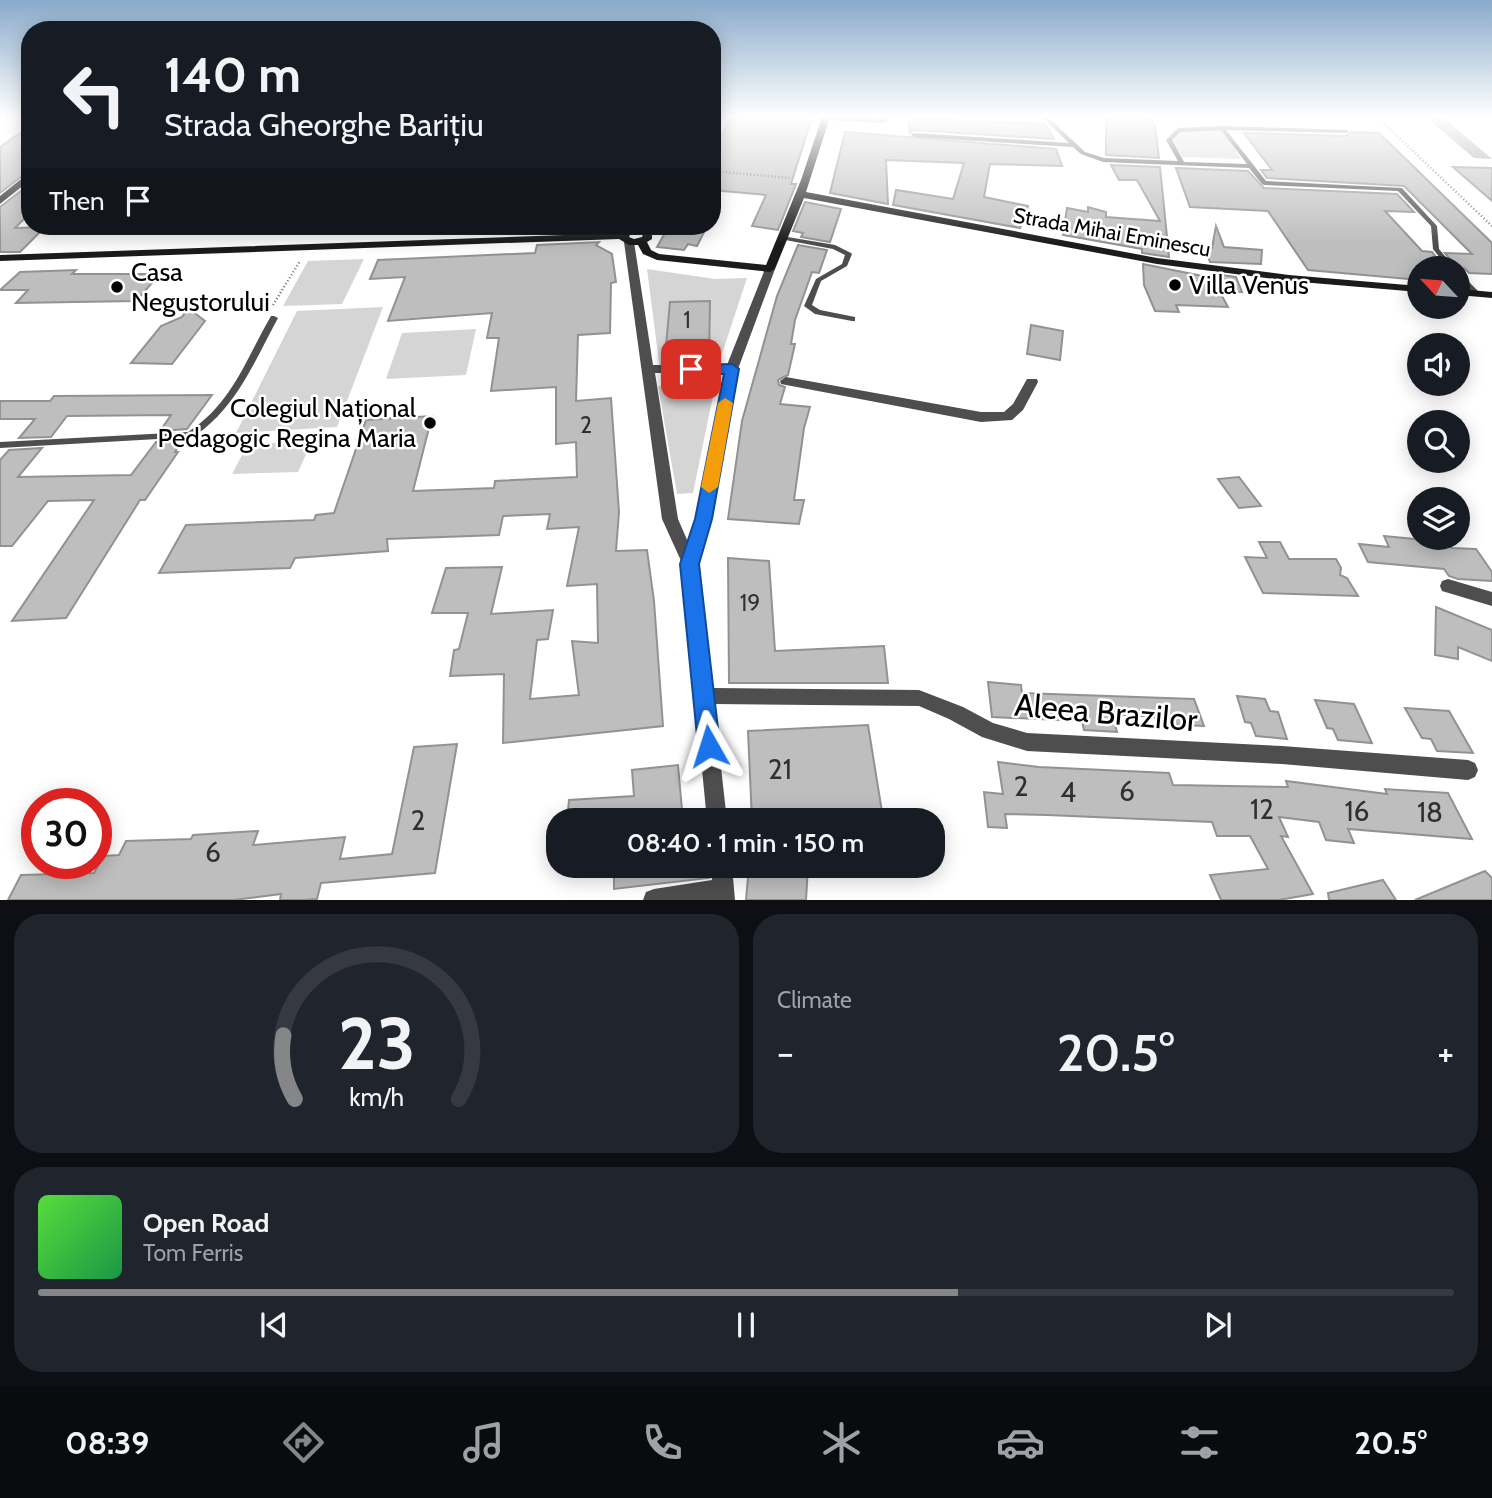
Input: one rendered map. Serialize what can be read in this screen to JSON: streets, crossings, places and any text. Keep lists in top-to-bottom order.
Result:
{
  "streets": {
    "street": ["Strada Mihai Eminescu", "Aleea Brazilor"]
  },
  "places": ["Villa Venus", "Casa Negustorului", "Colegiul Național Pedagogic Regina Maria"],
  "house_numbers": [
    "1",
    "2",
    "19",
    "21",
    "2",
    "6",
    "4",
    "12",
    "16",
    "18",
    "2",
    "6"
  ],
  "north": "top left",
  "page": {
    "turn": ["140 m", "Strada Gheorghe Barițiu"],
    "then": "Then",
    "limit": "30",
    "trip": "08:40 · 1 min · 150 m",
    "tile": "Climate",
    "heat": ["−", "20.5°", "+"],
    "song": ["Open Road", "Tom Ferris"],
    "tabs": ["08:39", "20.5°"],
    "gauge": ["23", "km/h"]
  }
}
